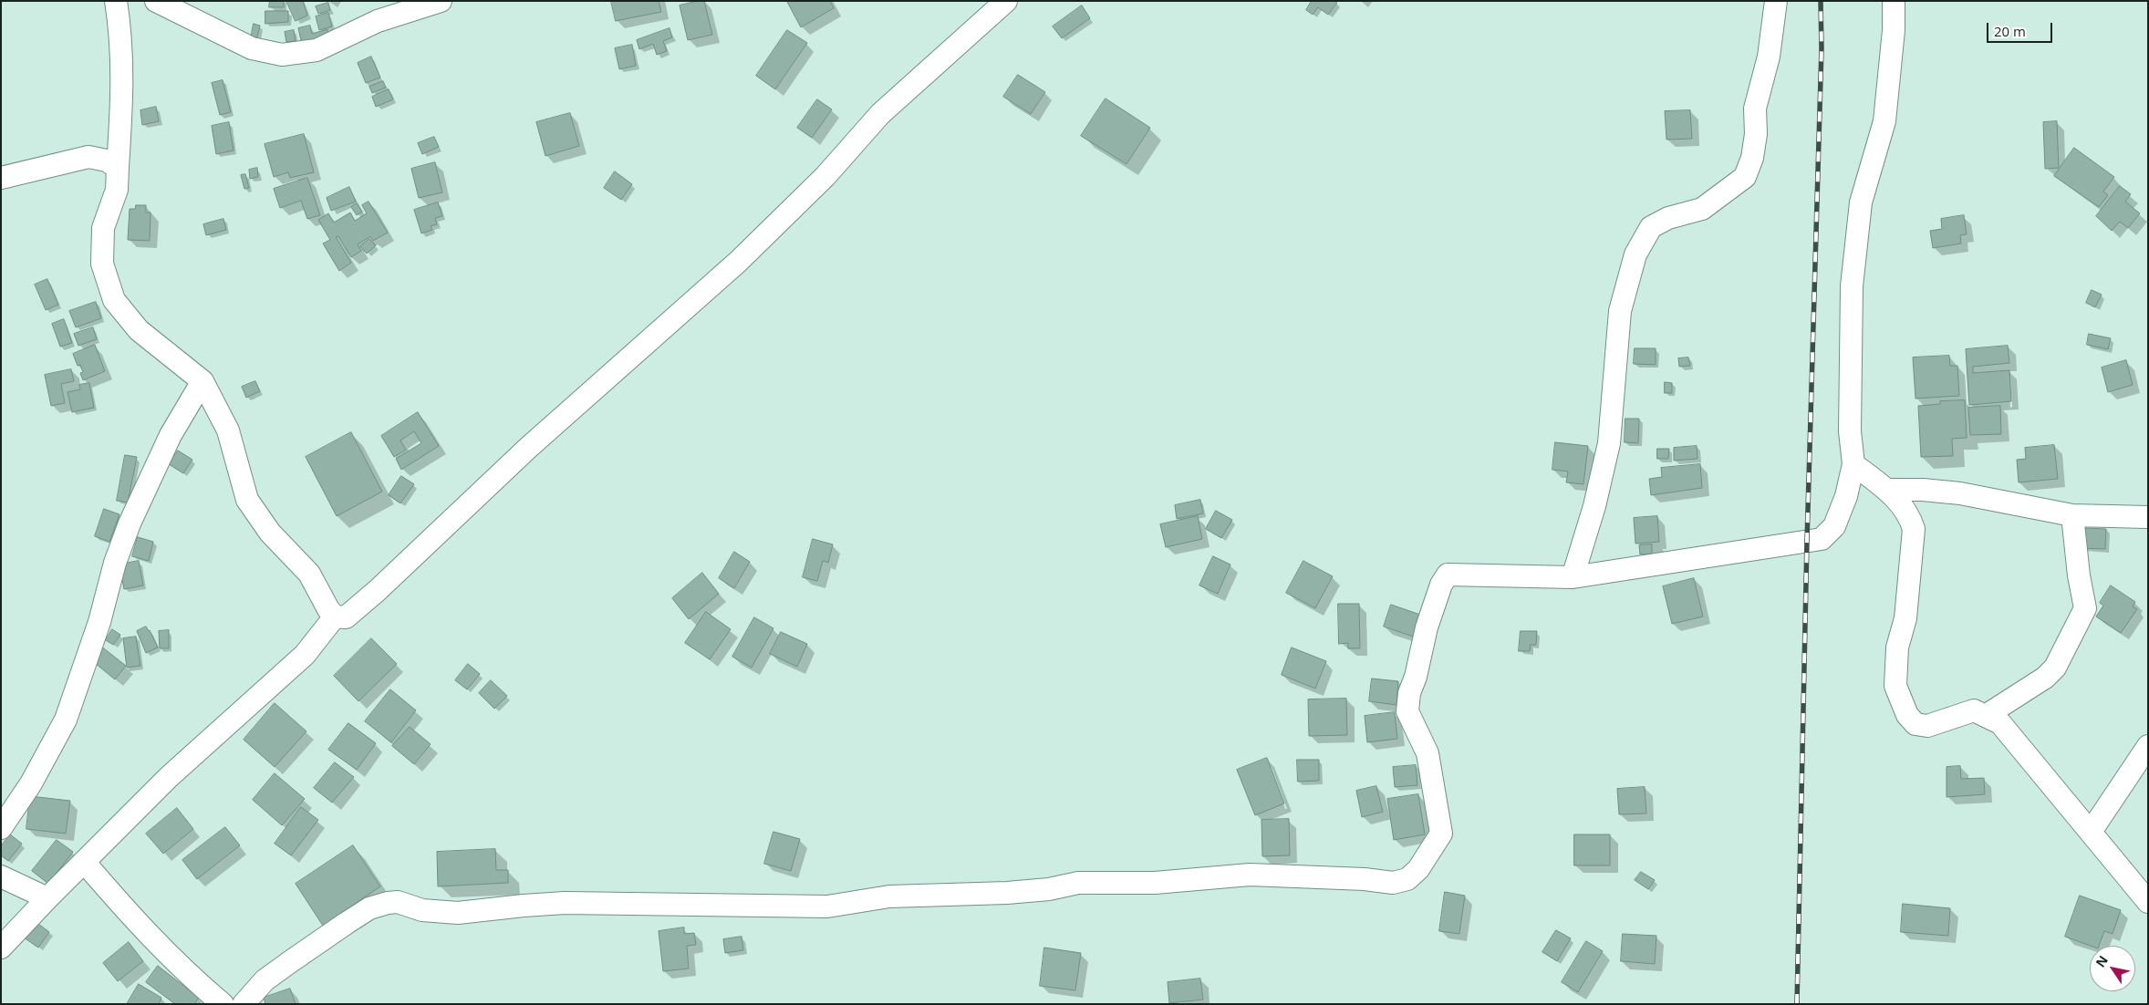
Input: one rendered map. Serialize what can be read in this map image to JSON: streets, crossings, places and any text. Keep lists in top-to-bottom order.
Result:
{
  "scale_bar": "20 m",
  "north": "top left"
}
